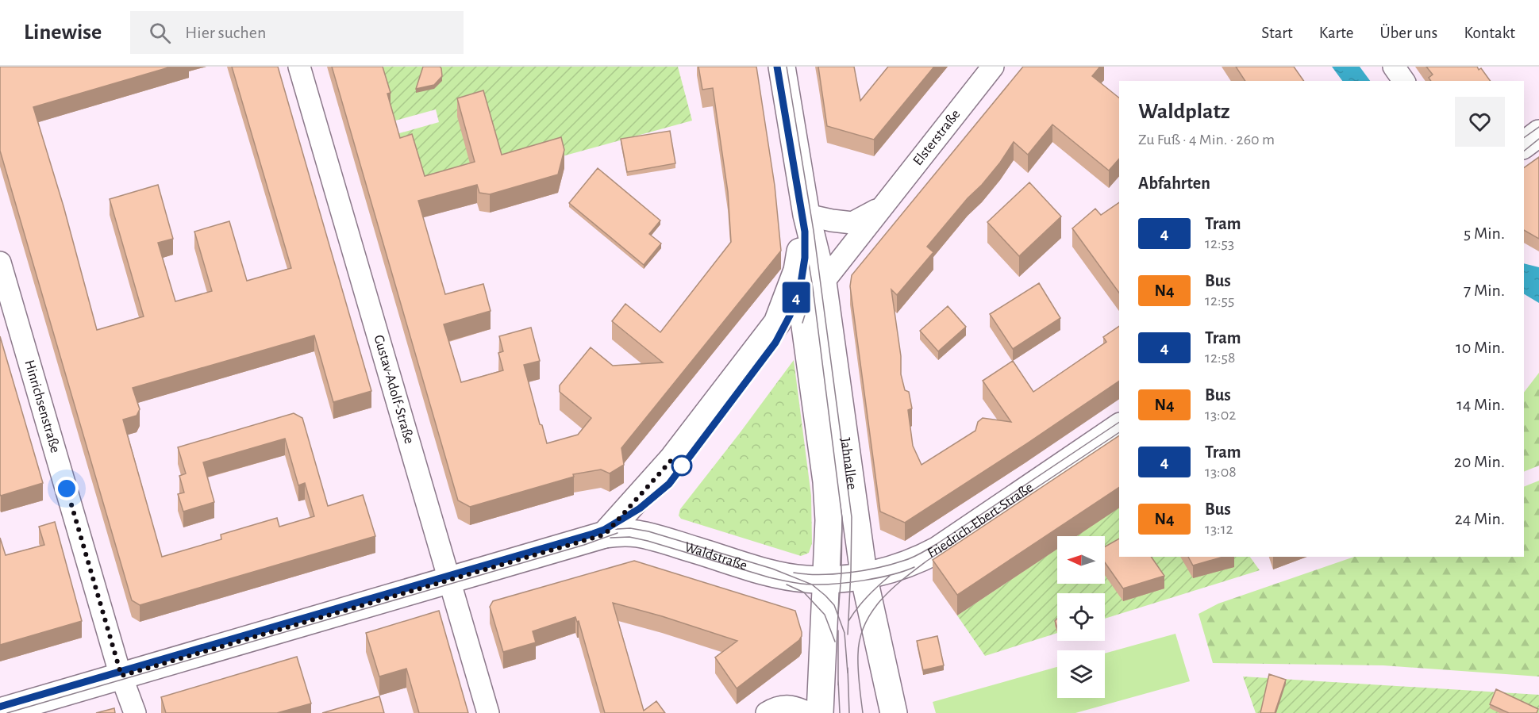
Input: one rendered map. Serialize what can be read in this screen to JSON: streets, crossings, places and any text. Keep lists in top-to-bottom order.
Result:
{
  "streets": {
    "main road": ["Jahnallee", "Friedrich-Ebert-Straße", "Waldstraße"],
    "street": ["Elsterstraße", "Gustav-Adolf-Straße", "Hinrichsenstraße"]
  },
  "crossings": [
    ["Elsterstraße", "Jahnallee"],
    ["Gustav-Adolf-Straße", "Waldstraße"],
    ["Hinrichsenstraße", "Waldstraße"],
    ["Jahnallee", "Friedrich-Ebert-Straße"],
    ["Jahnallee", "Waldstraße"],
    ["Friedrich-Ebert-Straße", "Waldstraße"]
  ],
  "lines": ["tram line 4"],
  "north": "left",
  "page": {
    "header": "Linewise",
    "search": "Hier suchen",
    "nav": [
      "Start",
      "Karte",
      "Über uns",
      "Kontakt"
    ],
    "on_map": "4",
    "heading": [
      ["Waldplatz", "Zu Fuß · 4 Min. · 260 m"],
      "Abfahrten"
    ],
    "list": [
      {
        "mark": "4",
        "name": "Tram",
        "note": "12:53",
        "value": "5 Min."
      },
      {
        "mark": "N4",
        "name": "Bus",
        "note": "12:55",
        "value": "7 Min."
      },
      {
        "mark": "4",
        "name": "Tram",
        "note": "12:58",
        "value": "10 Min."
      },
      {
        "mark": "N4",
        "name": "Bus",
        "note": "13:02",
        "value": "14 Min."
      },
      {
        "mark": "4",
        "name": "Tram",
        "note": "13:08",
        "value": "20 Min."
      },
      {
        "mark": "N4",
        "name": "Bus",
        "note": "13:12",
        "value": "24 Min."
      }
    ]
  }
}
